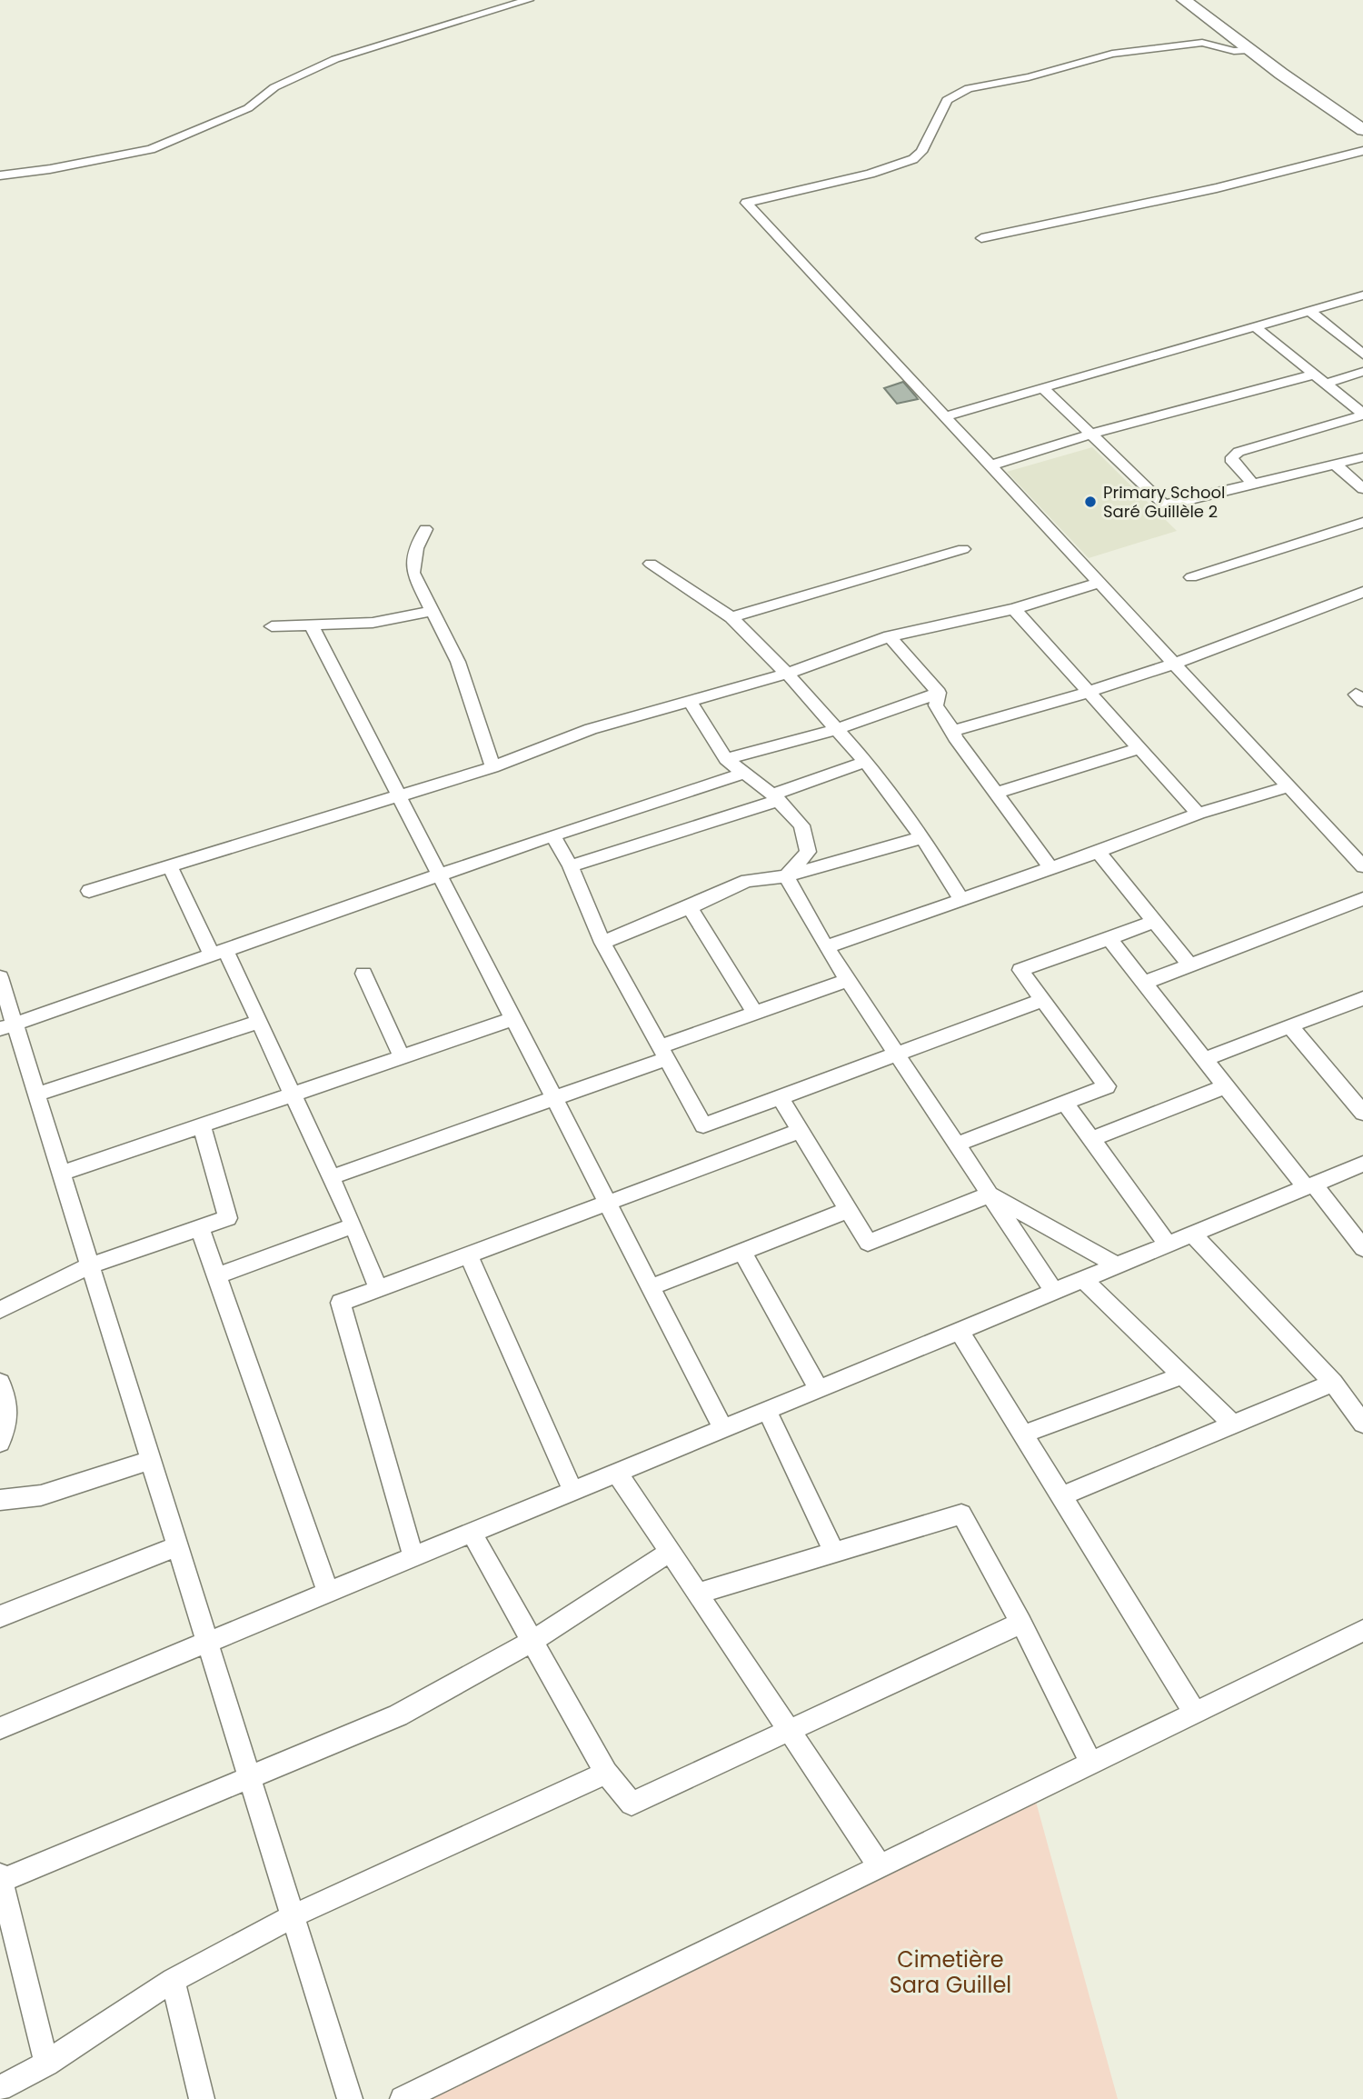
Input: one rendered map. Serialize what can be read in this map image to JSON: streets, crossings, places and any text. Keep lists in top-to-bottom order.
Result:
{
  "parks": ["Cimetière Sara Guillel"],
  "places": ["Primary School Saré Guillèle 2"]
}
